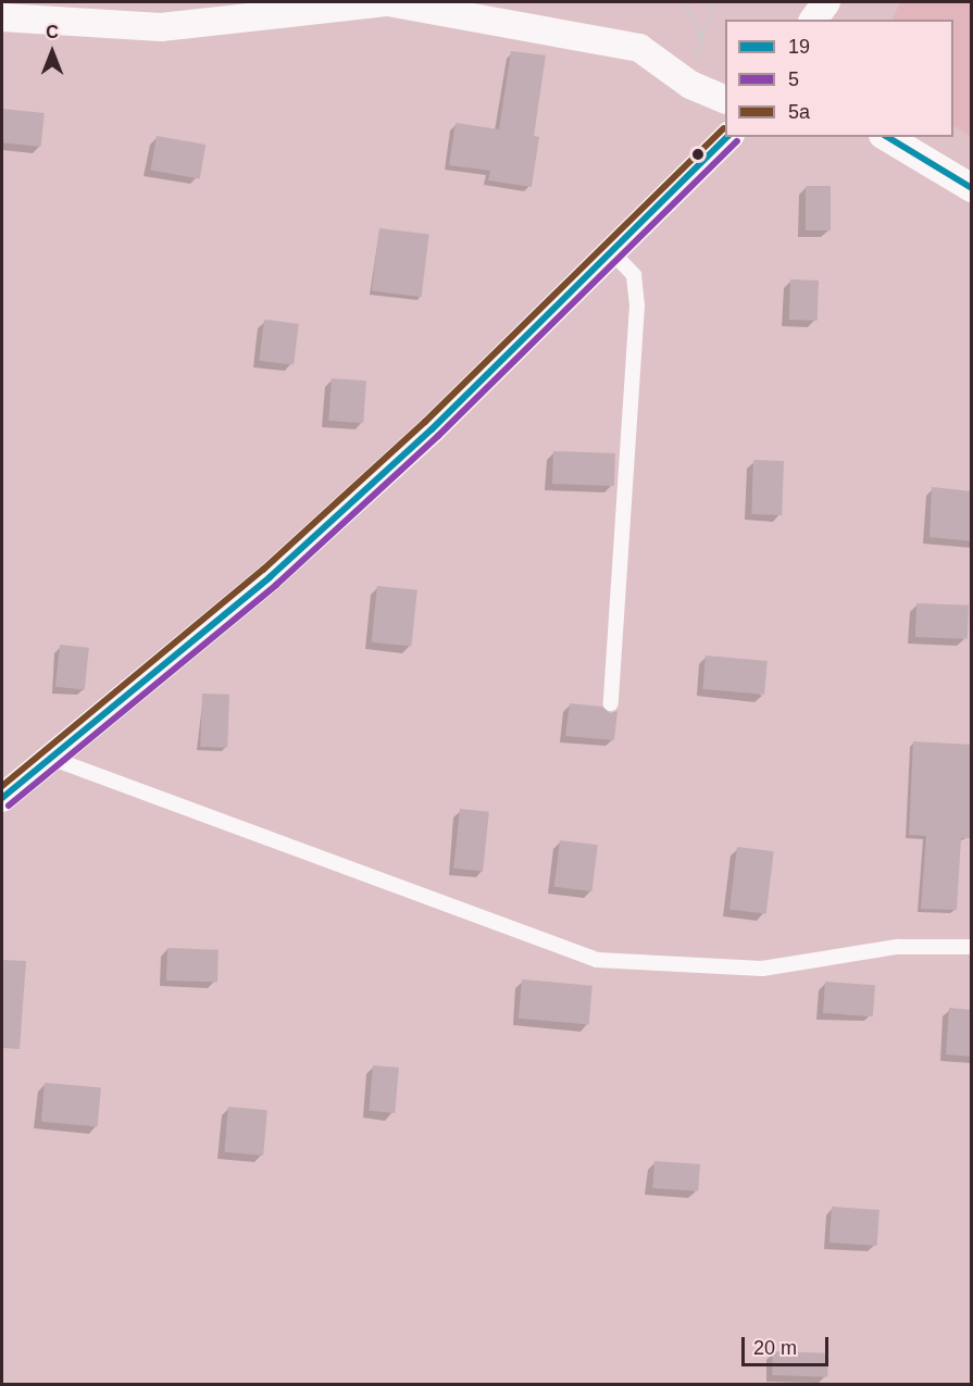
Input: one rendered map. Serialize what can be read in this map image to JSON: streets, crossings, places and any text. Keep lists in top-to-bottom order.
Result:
{
  "lines": ["transit line 5а", "transit line 19", "transit line 5"],
  "legend": ["19", "5", "5а"],
  "scale_bar": "20 m",
  "north": "top"
}
